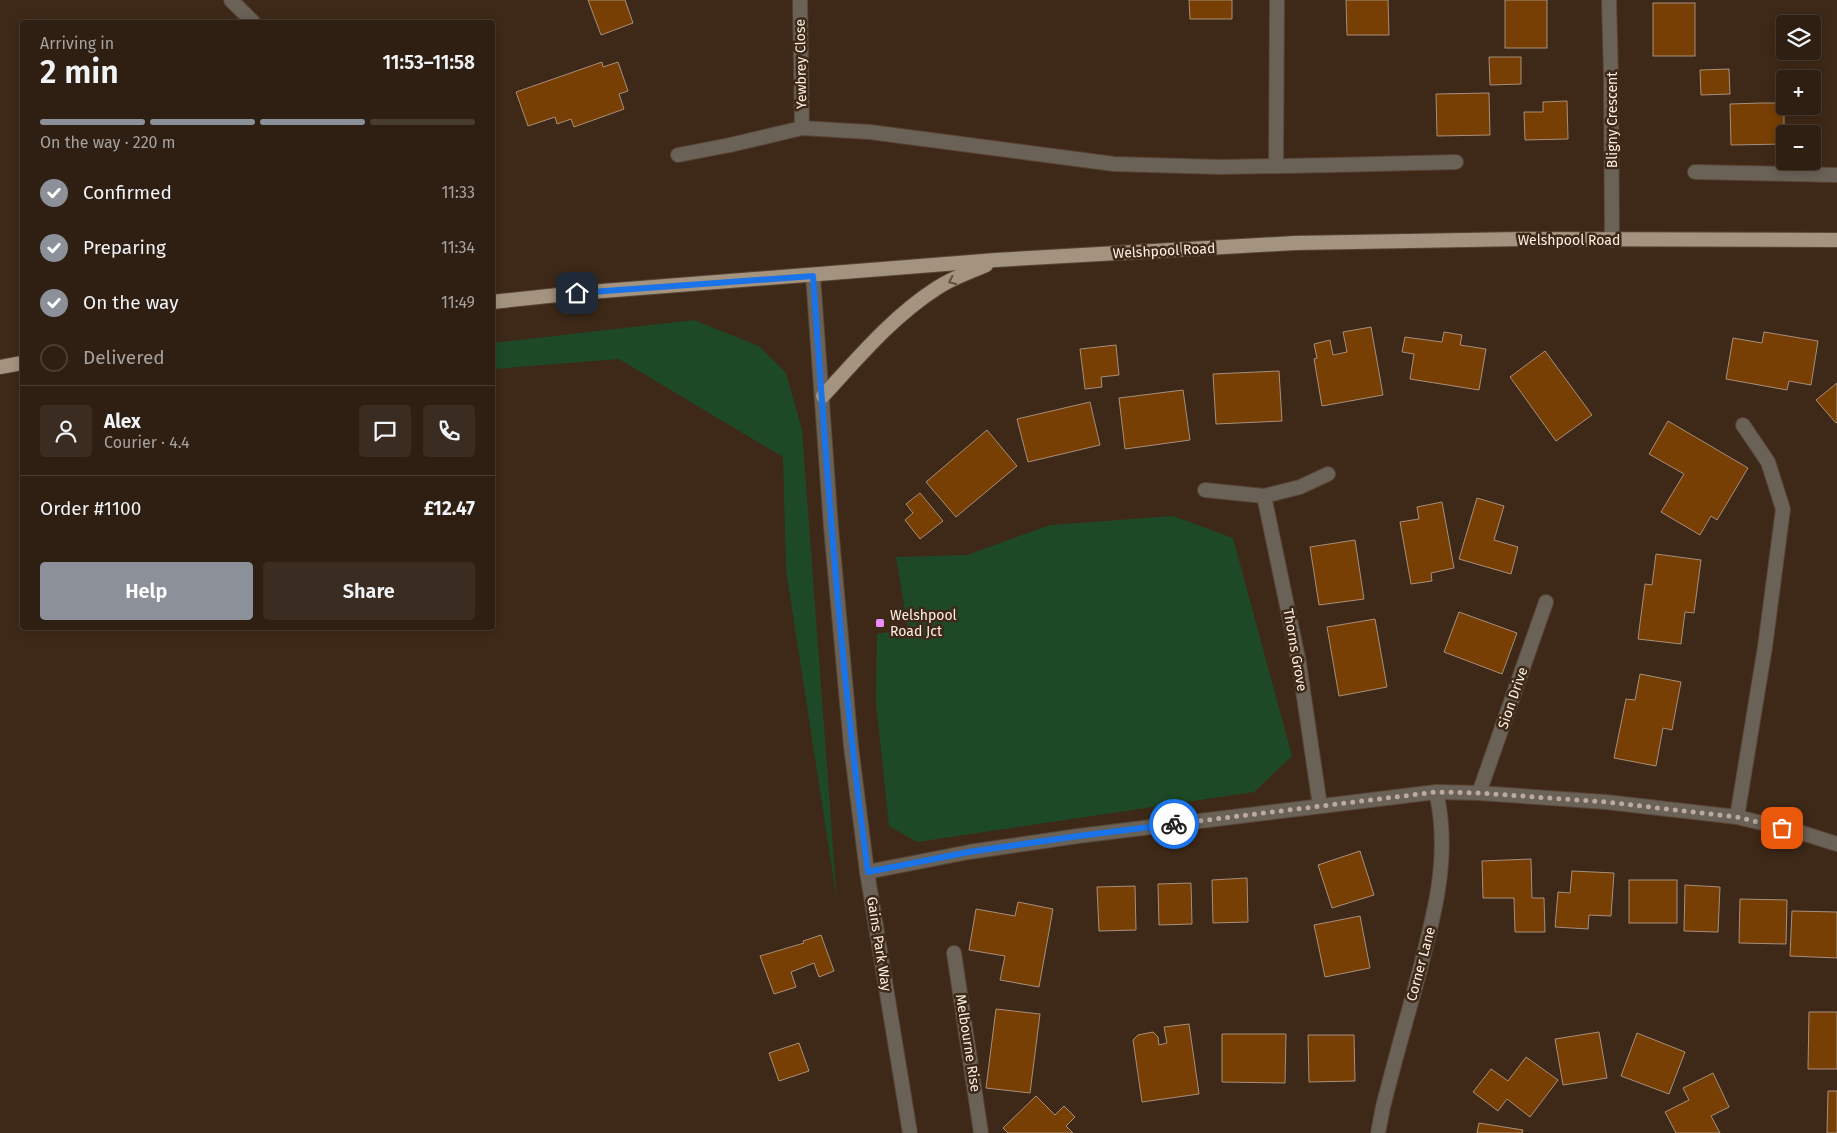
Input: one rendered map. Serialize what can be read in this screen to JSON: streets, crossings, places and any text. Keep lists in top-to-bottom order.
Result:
{
  "streets": {
    "main road": ["Welshpool Road"],
    "street": [
      "Yewbrey Close",
      "Bligny Crescent",
      "Thorns Grove",
      "Sion Drive",
      "Gains Park Way",
      "Corner Lane",
      "Melbourne Rise"
    ]
  },
  "crossings": [
    ["Bligny Crescent", "Welshpool Road"],
    ["Welshpool Road", "Gains Park Way"]
  ],
  "places": {
    "transit": ["Welshpool Road Jct"]
  },
  "page": {
    "map_buttons": ["+", "−"],
    "heading": ["2 min", "Arriving in", "11:53–11:58"],
    "panel": [
      "Alex",
      "Courier · 4.4",
      "Order #1100",
      "£12.47"
    ],
    "bar": "On the way · 220 m",
    "list": [
      ["Confirmed", "11:33"],
      ["Preparing", "11:34"],
      ["On the way", "11:49"],
      "Delivered"
    ],
    "buttons": ["Help", "Share"]
  }
}
